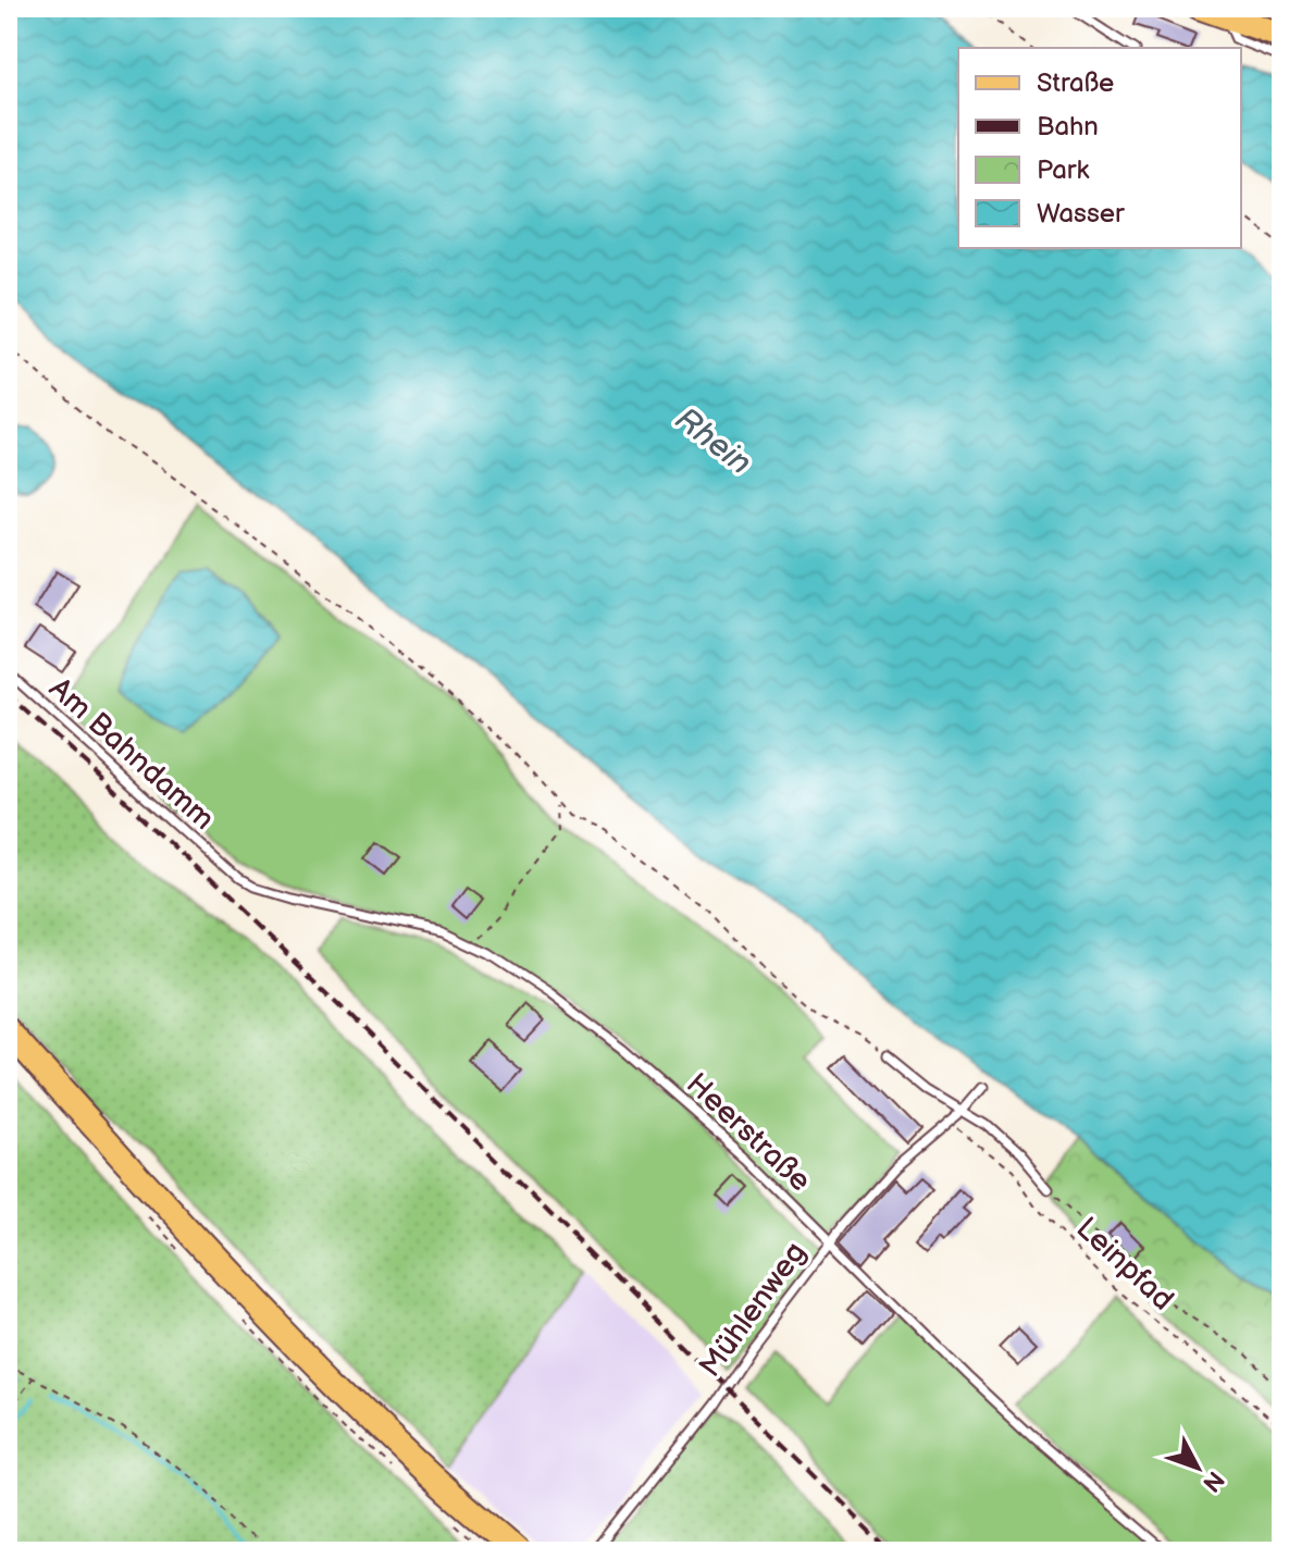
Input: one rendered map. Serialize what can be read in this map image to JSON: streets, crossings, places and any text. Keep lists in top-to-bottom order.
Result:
{
  "streets": {
    "lane": ["Am Bahndamm", "Heerstraße", "Mühlenweg"],
    "path": ["Leinpfad"]
  },
  "crossings": [
    ["Am Bahndamm", "Heerstraße"],
    ["Heerstraße", "Mühlenweg"],
    ["Leinpfad", "Mühlenweg"]
  ],
  "water": ["Rhein"],
  "legend": [
    "Straße",
    "Bahn",
    "Park",
    "Wasser"
  ],
  "north": "bottom right"
}
